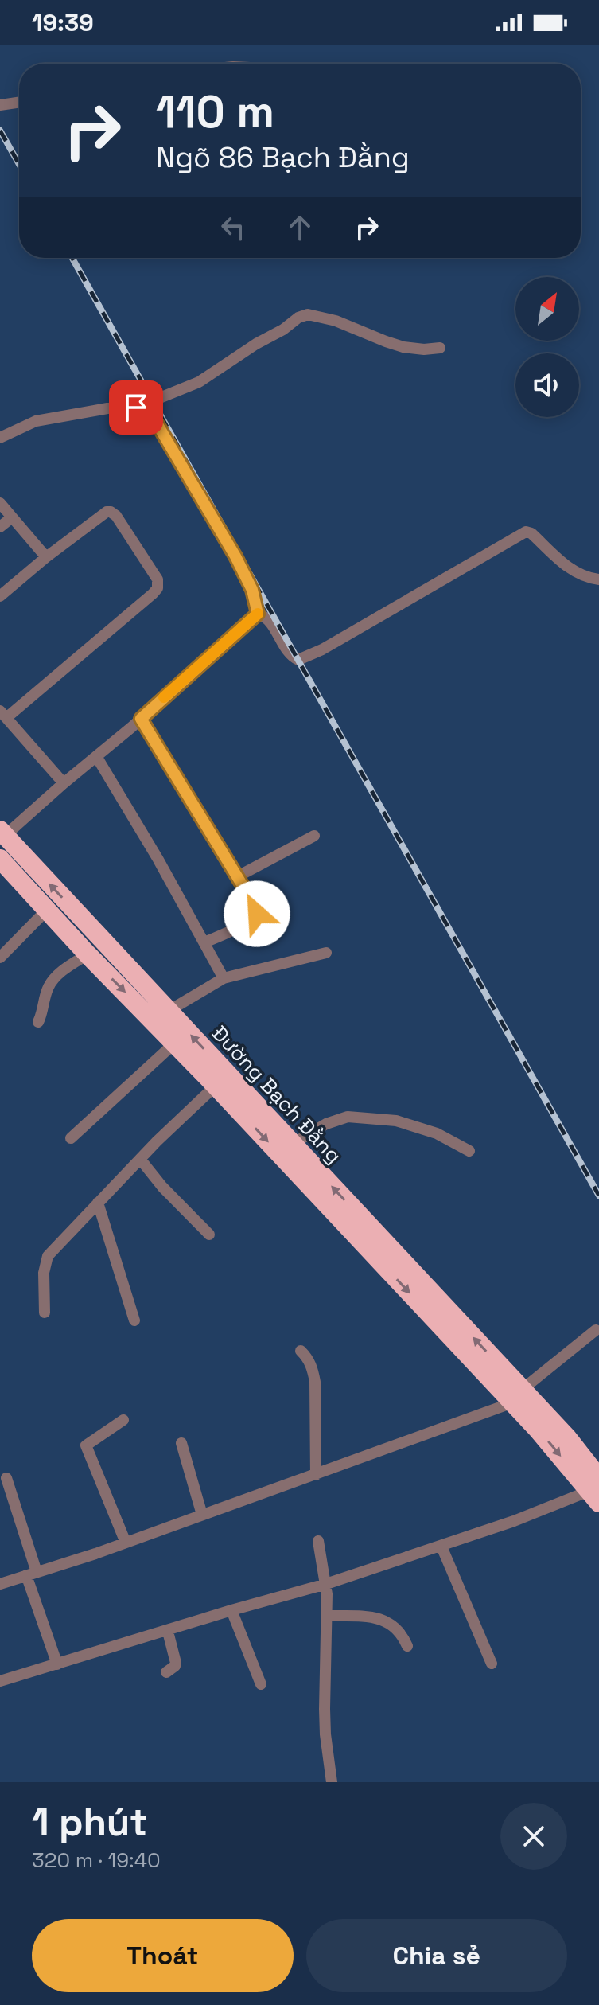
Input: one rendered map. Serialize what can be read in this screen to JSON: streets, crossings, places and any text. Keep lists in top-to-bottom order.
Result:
{
  "streets": {
    "highway": ["Đường Bạch Đằng"]
  },
  "north": "top right",
  "page": {
    "status": "19:39",
    "turn": ["110 m", "Ngõ 86 Bạch Đằng"],
    "heading": ["1 phút", "320 m · 19:40"],
    "buttons": ["Thoát", "Chia sẻ"]
  }
}
